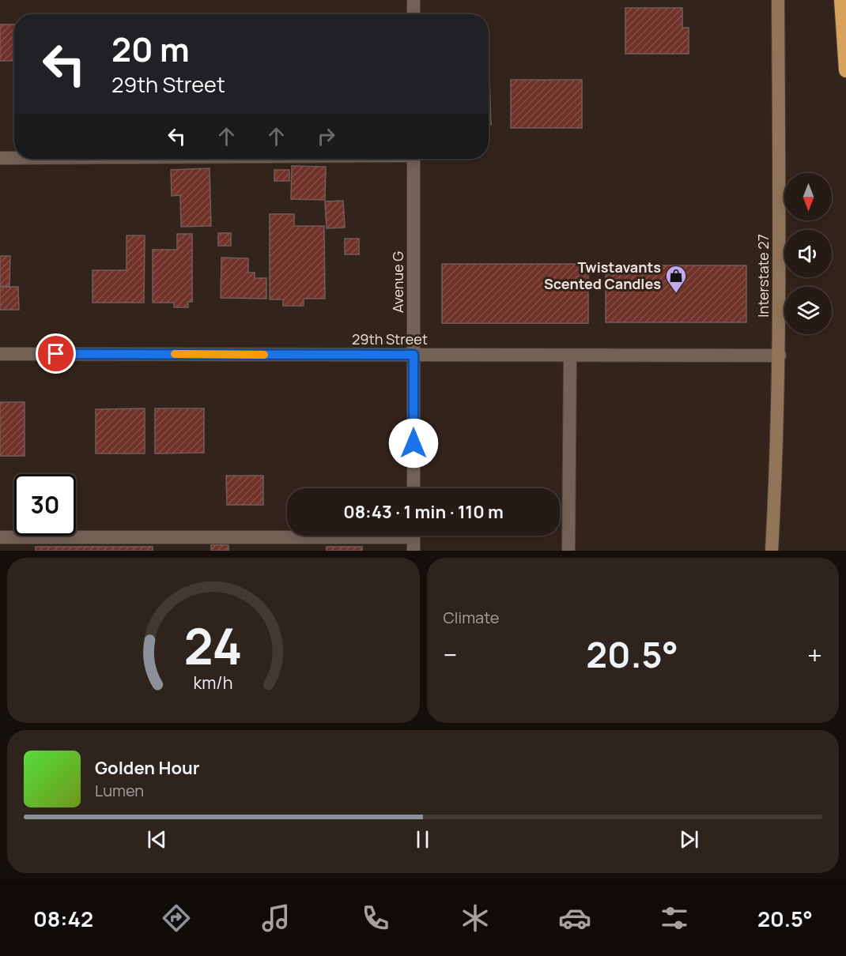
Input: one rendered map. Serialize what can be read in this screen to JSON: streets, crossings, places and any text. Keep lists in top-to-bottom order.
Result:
{
  "streets": {
    "main road": ["Interstate 27"],
    "street": ["Avenue G", "29th Street"]
  },
  "crossings": [
    ["Interstate 27", "29th Street"],
    ["Avenue G", "29th Street"]
  ],
  "places": {
    "shop": ["Twistavants Scented Candles"]
  },
  "north": "bottom",
  "page": {
    "turn": ["20 m", "29th Street"],
    "limit": "30",
    "trip": "08:43 · 1 min · 110 m",
    "tile": "Climate",
    "heat": ["−", "20.5°", "+"],
    "song": ["Golden Hour", "Lumen"],
    "tabs": ["08:42", "20.5°"],
    "gauge": ["24", "km/h"]
  }
}
